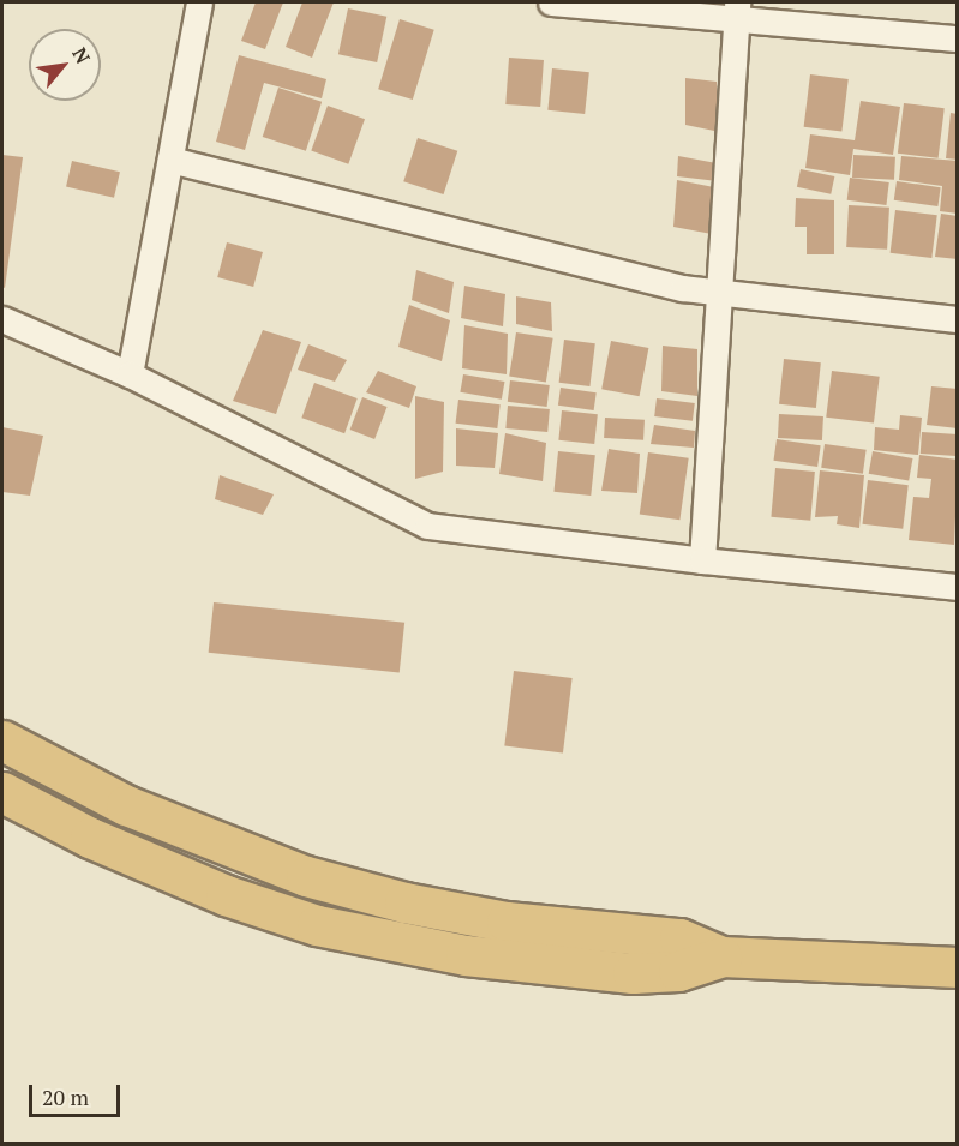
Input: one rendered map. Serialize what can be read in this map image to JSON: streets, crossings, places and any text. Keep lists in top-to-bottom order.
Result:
{
  "scale_bar": "20 m",
  "north": "top right"
}
